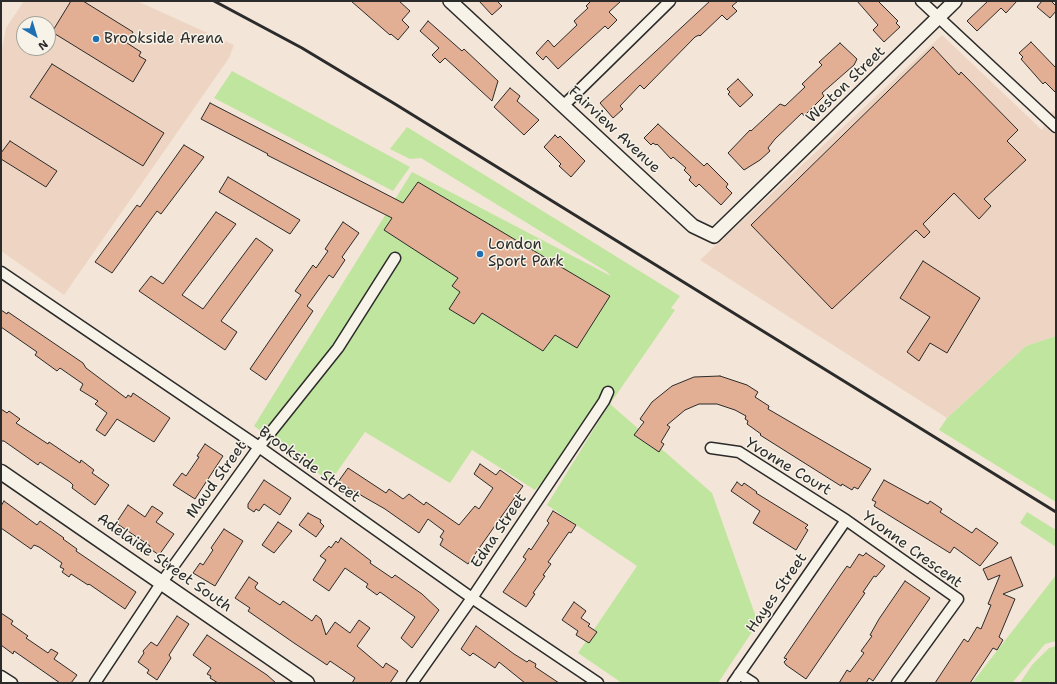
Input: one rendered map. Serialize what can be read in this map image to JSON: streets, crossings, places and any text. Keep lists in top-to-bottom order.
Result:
{
  "streets": {
    "main road": ["Adelaide Street South"],
    "street": [
      "Weston Street",
      "Fairview Avenue",
      "Brookside Street",
      "Yvonne Court",
      "Maud Street",
      "Edna Street",
      "Yvonne Crescent",
      "Hayes Street"
    ]
  },
  "crossings": [
    ["Weston Street", "Fairview Avenue"],
    ["Brookside Street", "Maud Street"],
    ["Brookside Street", "Edna Street"],
    ["Yvonne Court", "Yvonne Crescent"],
    ["Yvonne Court", "Hayes Street"],
    ["Maud Street", "Adelaide Street South"],
    ["Yvonne Crescent", "Hayes Street"]
  ],
  "places": ["Brookside Arena", "London Sport Park"],
  "north": "bottom right"
}
